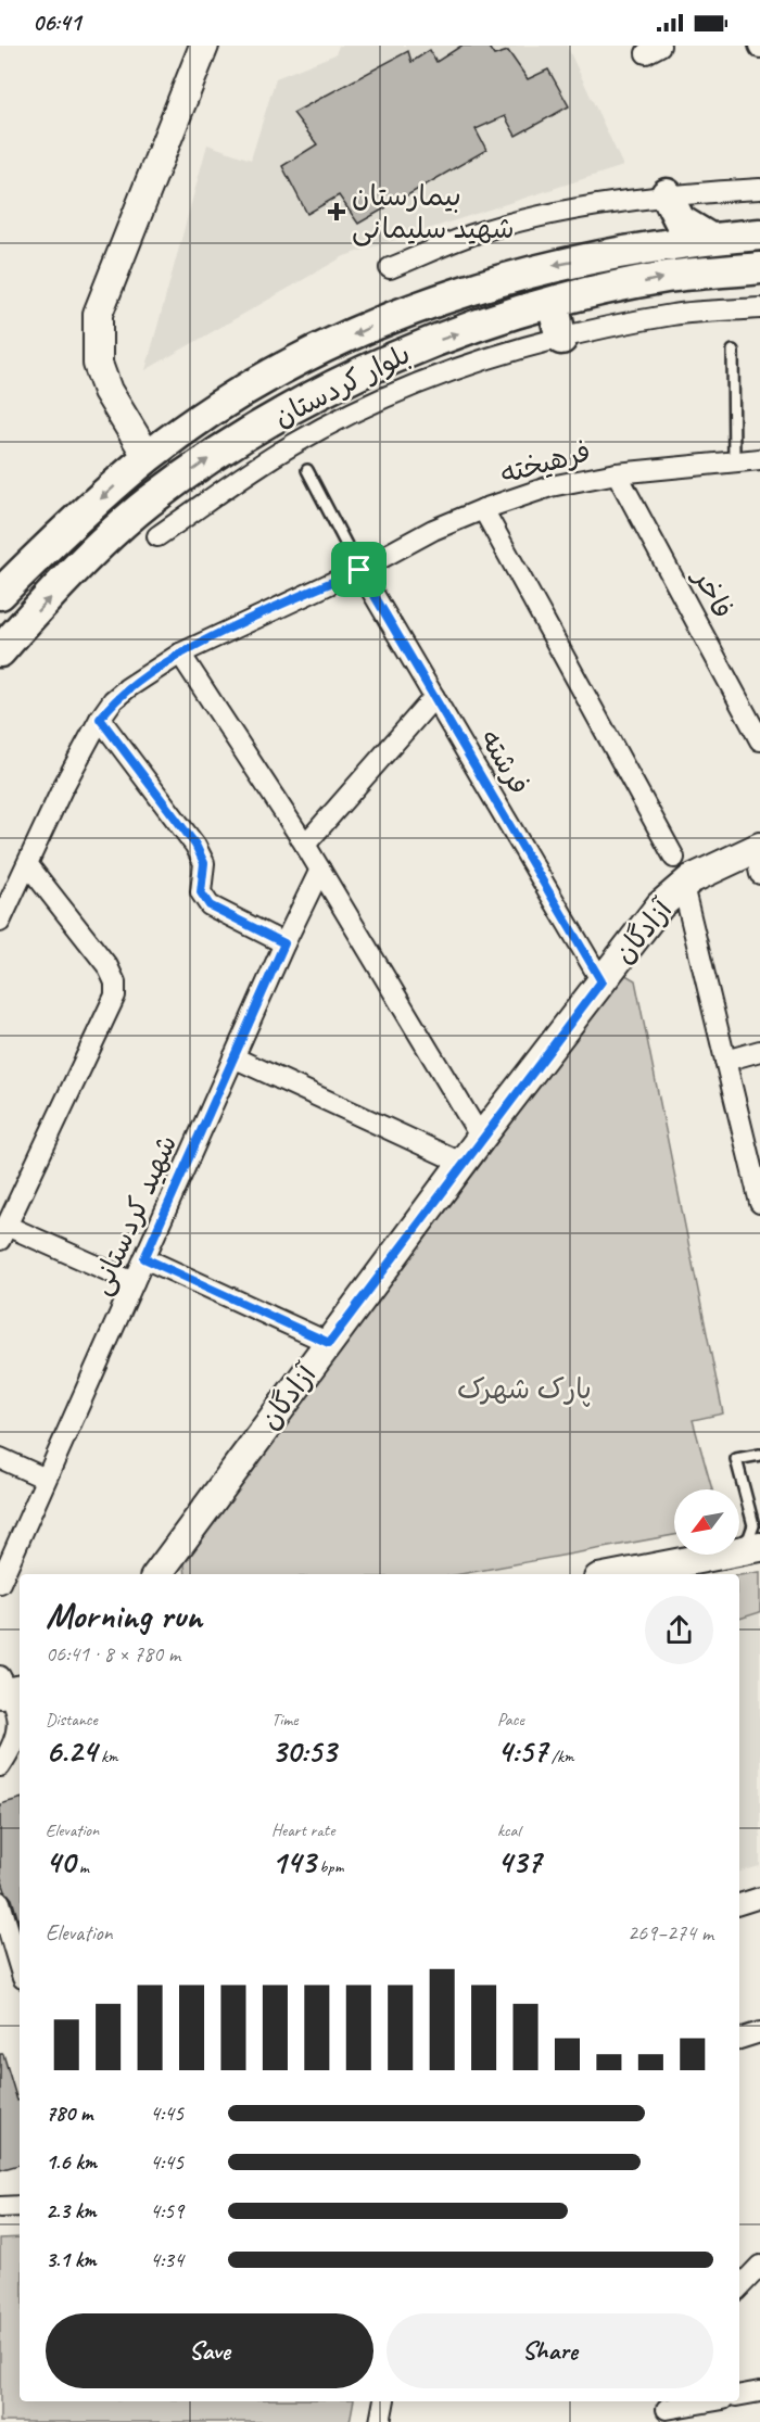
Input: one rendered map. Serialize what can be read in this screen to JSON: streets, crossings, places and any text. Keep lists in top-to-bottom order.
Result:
{
  "streets": {
    "main road": ["بلوار کردستان"],
    "street": [
      "فرهیخته",
      "فاخر",
      "فرشته",
      "آزادگان",
      "شهید کردستانی"
    ]
  },
  "crossings": [
    ["فرهیخته", "فاخر"],
    ["فرهیخته", "فرشته"],
    ["فرشته", "آزادگان"]
  ],
  "parks": ["پارک شهرک"],
  "places": {
    "health": ["بیمارستان شهید سلیمانی"]
  },
  "north": "bottom left",
  "page": {
    "status": "06:41",
    "heading": ["Morning run", "06:41 · 8 × 780 m"],
    "stats": [
      ["Distance", "6.24 km"],
      ["Time", "30:53"],
      ["Pace", "4:57 /km"],
      ["Elevation", "40 m"],
      ["Heart rate", "143 bpm"],
      ["kcal", "437"]
    ],
    "chart": ["Elevation", "269–274 m"],
    "list": [
      {
        "name": "780 m",
        "note": "4:45"
      },
      {
        "name": "1.6 km",
        "note": "4:45"
      },
      {
        "name": "2.3 km",
        "note": "4:59"
      },
      {
        "name": "3.1 km",
        "note": "4:34"
      }
    ],
    "buttons": ["Save", "Share"]
  }
}
